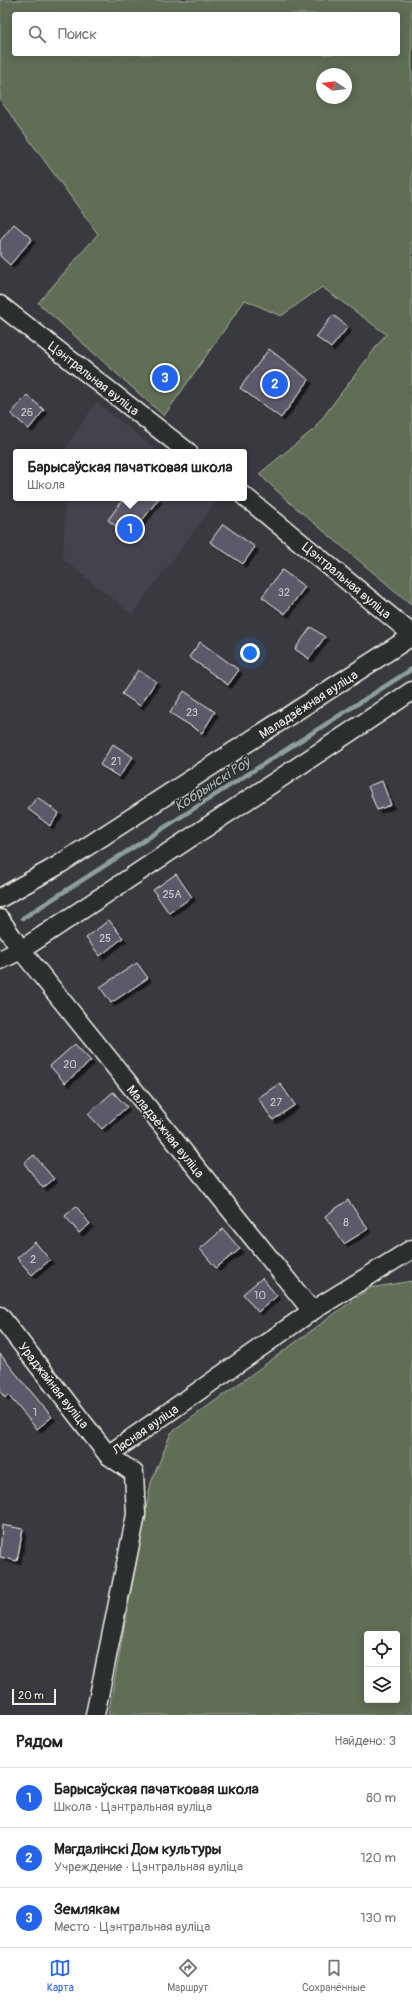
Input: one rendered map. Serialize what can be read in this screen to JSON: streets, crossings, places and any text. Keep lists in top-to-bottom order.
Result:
{
  "streets": {
    "street": [
      "Цэнтральная вуліца",
      "Маладзёжная вуліца",
      "Ураджайная вуліца",
      "Лясная вуліца"
    ]
  },
  "crossings": [
    ["Цэнтральная вуліца", "Маладзёжная вуліца"],
    ["Маладзёжная вуліца", "Лясная вуліца"],
    ["Ураджайная вуліца", "Лясная вуліца"]
  ],
  "water": ["Кобрынскі Роў"],
  "house_numbers": [
    "26",
    "32",
    "23",
    "21",
    "25А",
    "25",
    "20",
    "27",
    "8",
    "2",
    "10",
    "1"
  ],
  "scale_bar": "20 m",
  "north": "left",
  "page": {
    "search": "Поиск",
    "pins": ["3", "2", "1"],
    "popup": ["Барысаўская пачатковая школа", "Школа"],
    "scale": "20 m",
    "heading": ["Рядом", "Найдено: 3"],
    "list": [
      {
        "mark": "1",
        "name": "Барысаўская пачатковая школа",
        "note": "Школа · Цэнтральная вуліца",
        "value": "80 m"
      },
      {
        "mark": "2",
        "name": "Магдалінскі Дом культуры",
        "note": "Учреждение · Цэнтральная вуліца",
        "value": "120 m"
      },
      {
        "mark": "3",
        "name": "Землякам",
        "note": "Место · Цэнтральная вуліца",
        "value": "130 m"
      }
    ],
    "nav": ["Карта", "Маршрут", "Сохранённые"]
  }
}
